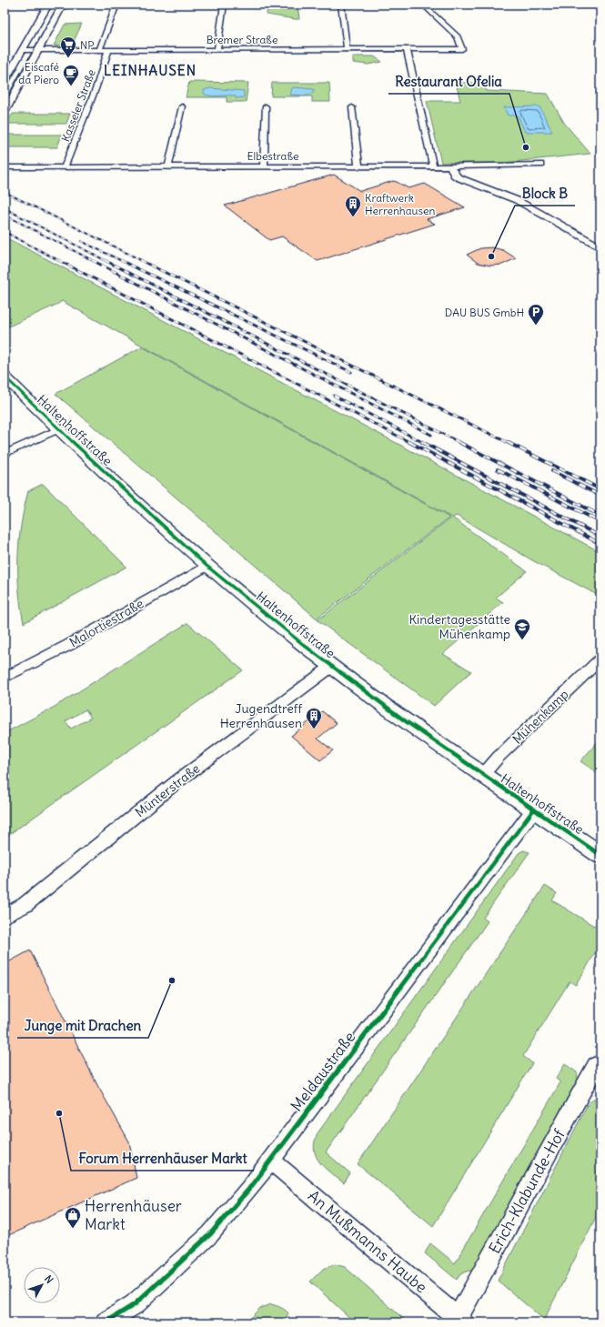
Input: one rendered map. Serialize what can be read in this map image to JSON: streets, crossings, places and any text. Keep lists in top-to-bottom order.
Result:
{
  "streets": {
    "street": [
      "Bremer Straße",
      "Kasseler Straße",
      "Elbestraße",
      "Haltenhoffstraße",
      "Malortiestraße",
      "Mühenkamp",
      "Münterstraße",
      "Meldaustraße",
      "Erich-Klabunde-Hof",
      "An Mußmanns Haube"
    ]
  },
  "crossings": [
    ["Bremer Straße", "Kasseler Straße"],
    ["Kasseler Straße", "Elbestraße"],
    ["Haltenhoffstraße", "Malortiestraße"],
    ["Haltenhoffstraße", "Mühenkamp"],
    ["Haltenhoffstraße", "Münterstraße"],
    ["Haltenhoffstraße", "Meldaustraße"],
    ["Meldaustraße", "An Mußmanns Haube"],
    ["Erich-Klabunde-Hof", "An Mußmanns Haube"]
  ],
  "districts": ["LEINHAUSEN"],
  "places": {
    "supermarket": ["NP"],
    "cafe": ["Eiscafé da Piero"],
    "other": [
      "Restaurant Ofelia",
      "Block B",
      "Junge mit Drachen",
      "Forum Herrenhäuser Markt"
    ],
    "building": ["Kraftwerk Herrenhausen", "Jugendtreff Herrenhausen"],
    "parking": ["DAU BUS GmbH"],
    "school or university": ["Kindertagesstätte Mühenkamp"],
    "shop": ["Herrenhäuser Markt"]
  },
  "north": "top right"
}
